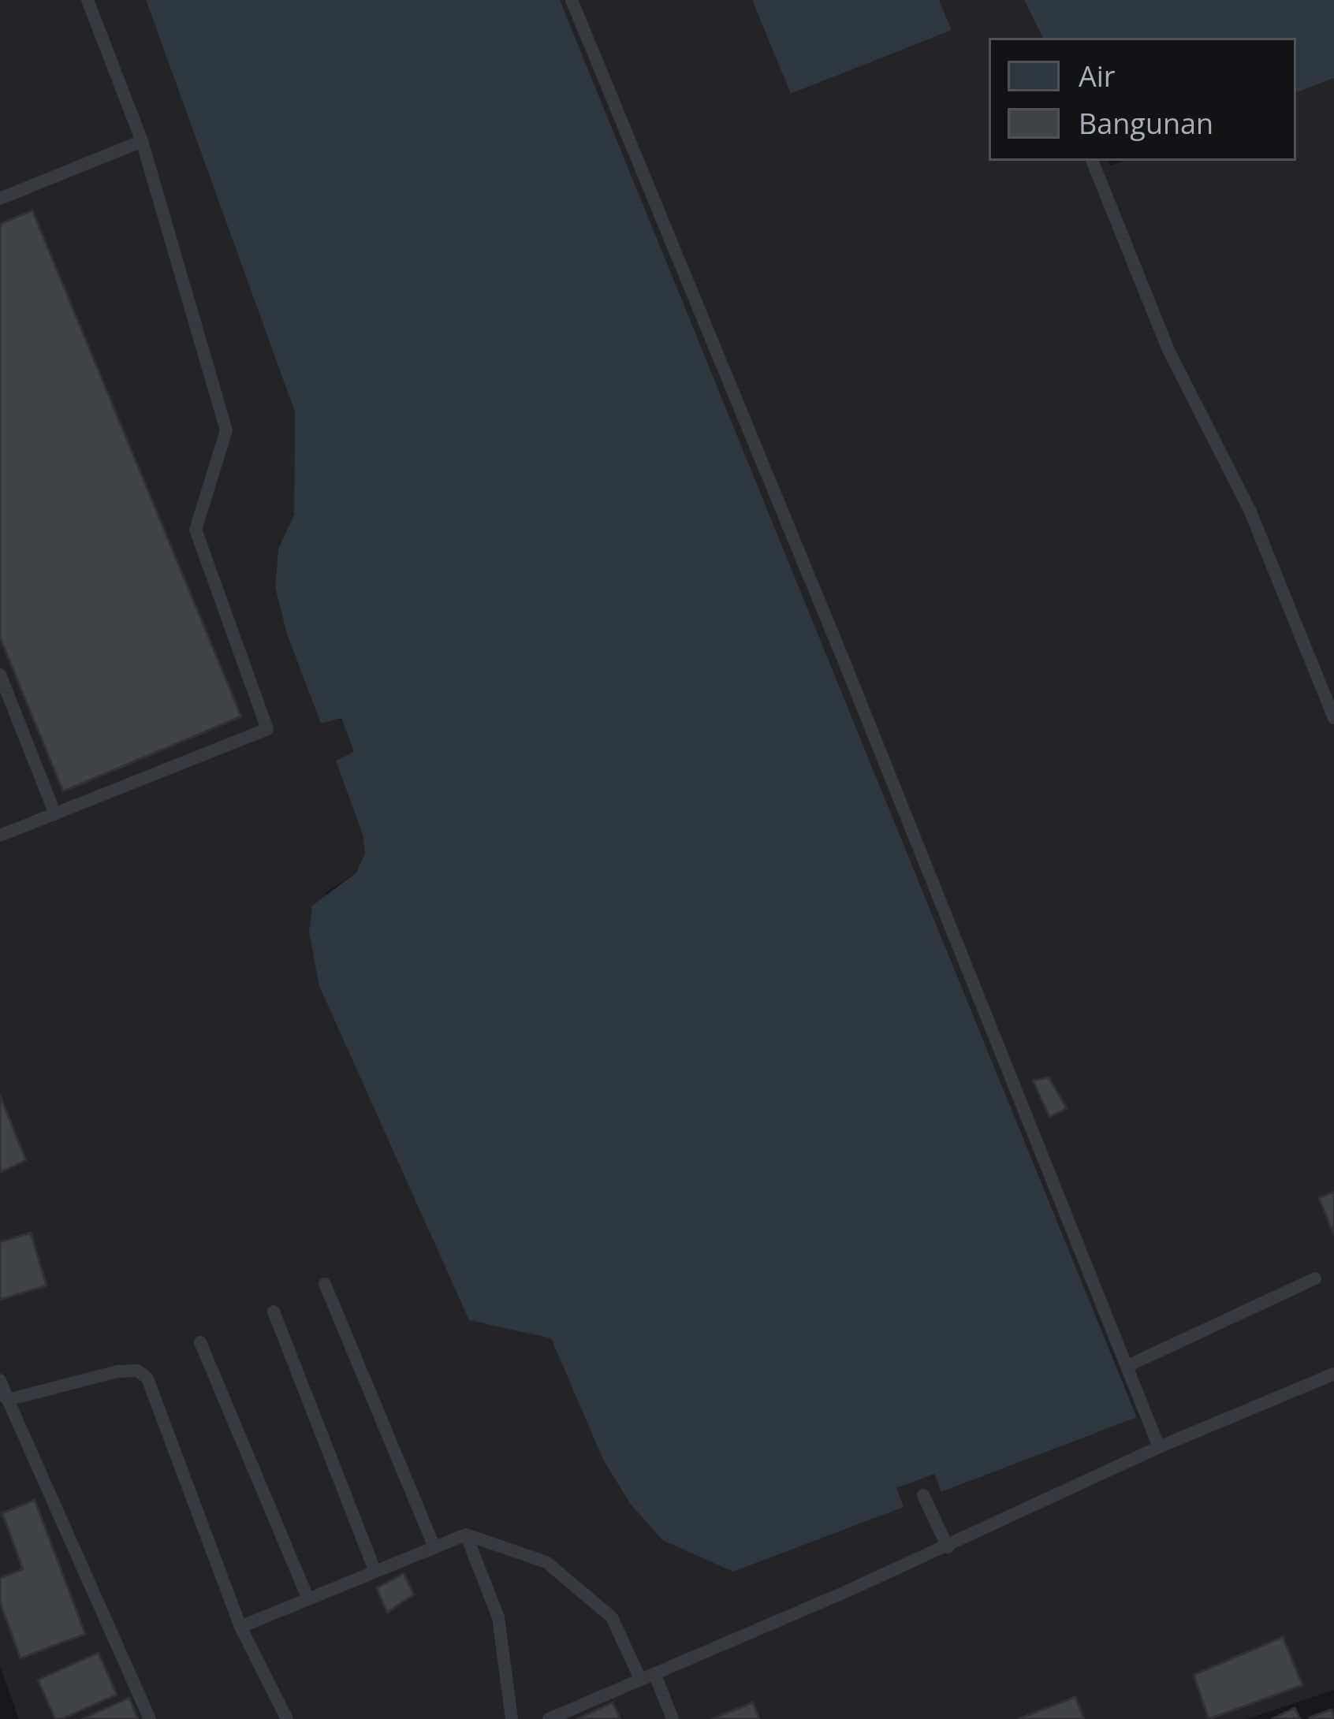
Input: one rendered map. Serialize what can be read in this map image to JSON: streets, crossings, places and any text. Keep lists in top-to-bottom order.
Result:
{
  "legend": ["Air", "Bangunan"]
}
